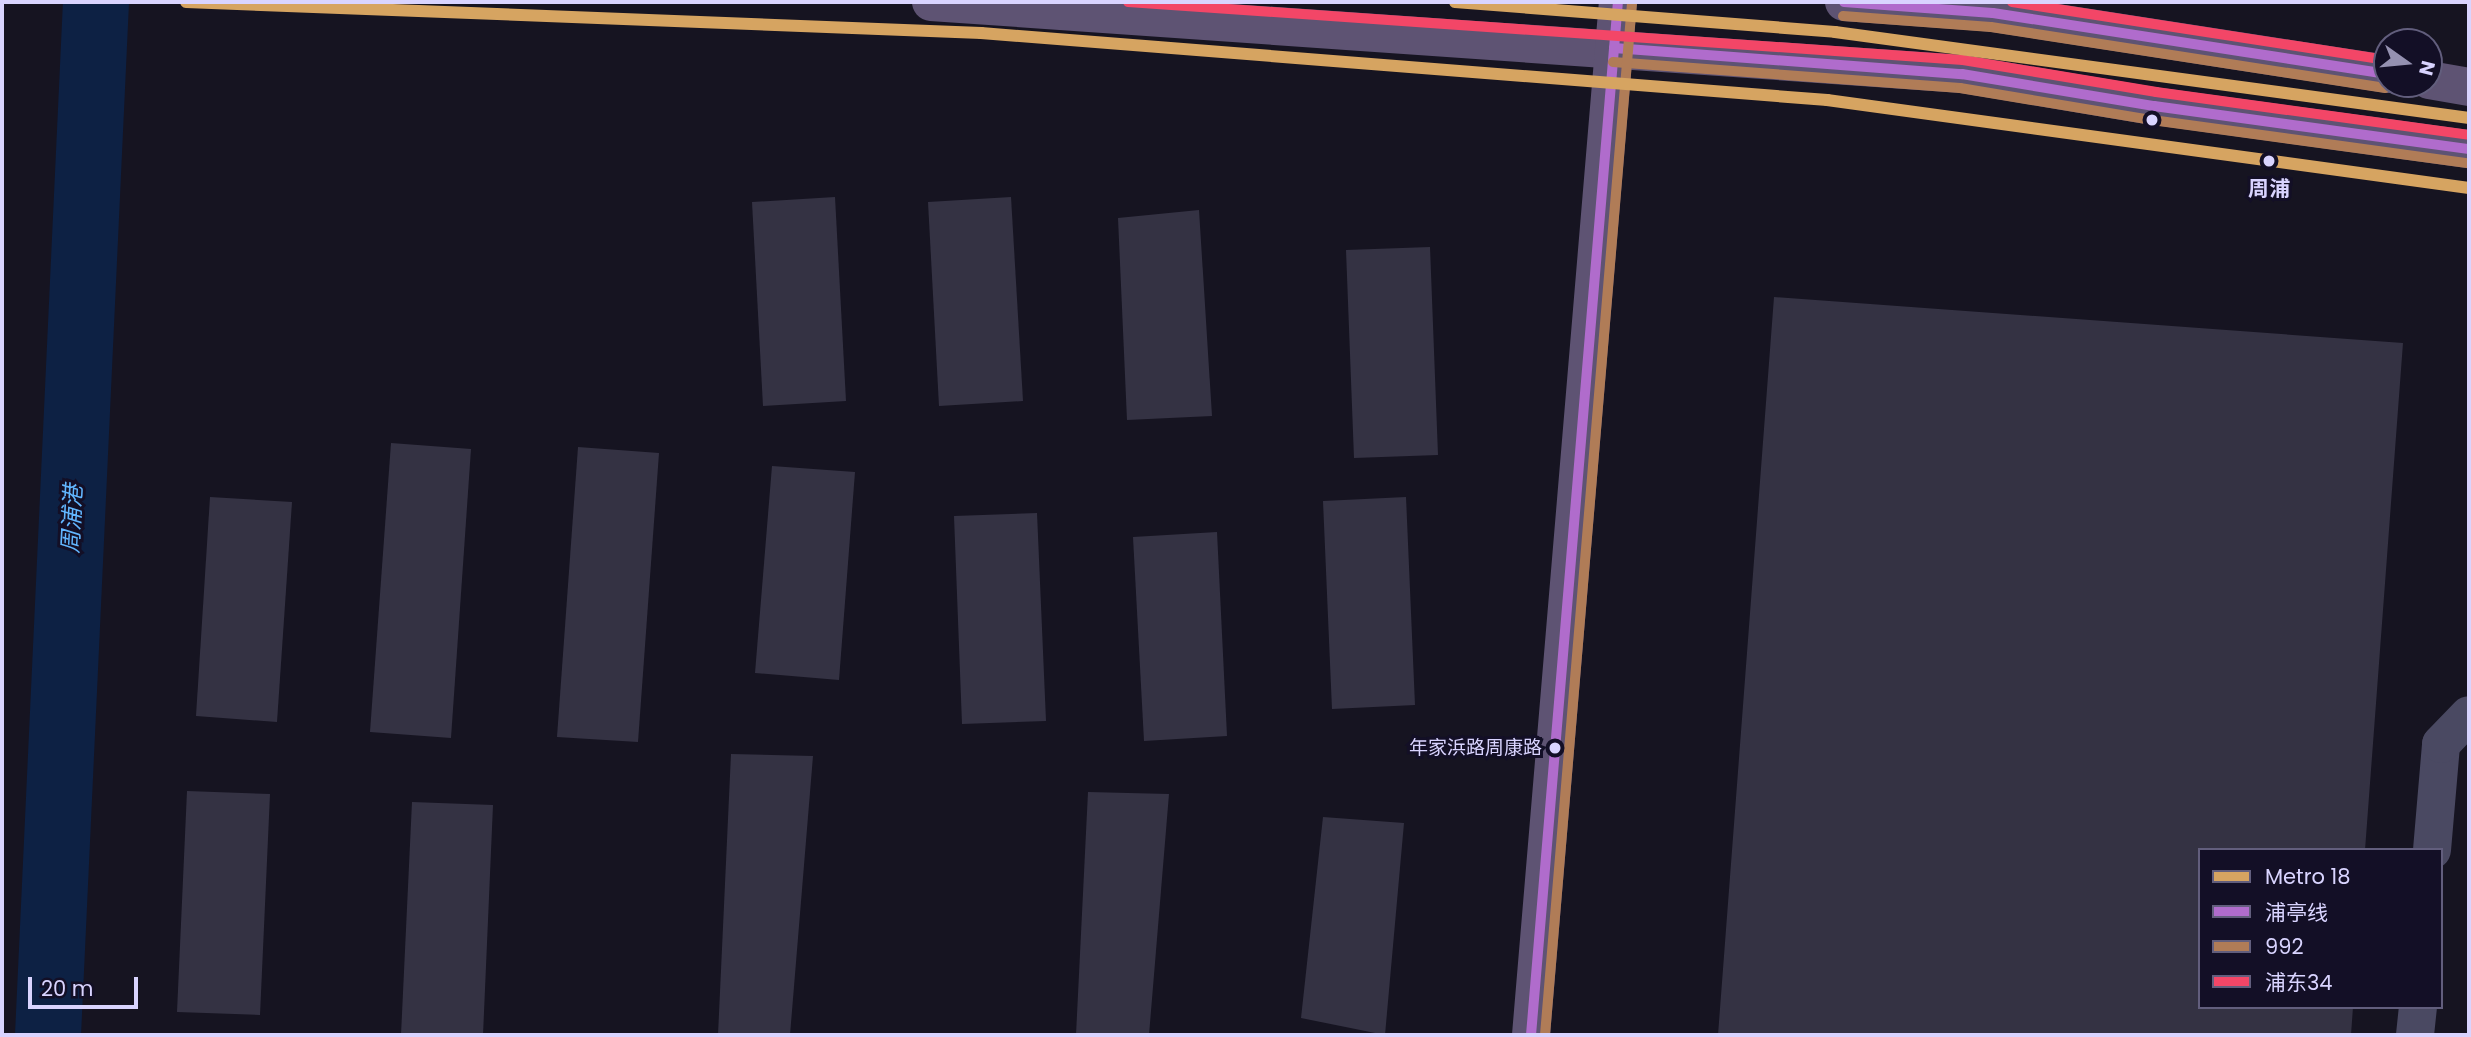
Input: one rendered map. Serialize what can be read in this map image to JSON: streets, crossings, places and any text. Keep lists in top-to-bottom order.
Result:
{
  "water": ["周浦港"],
  "places": ["周浦", "年家浜路周康路"],
  "lines": [
    "metro line 18",
    "transit line 浦亭线",
    "transit line 浦东34",
    "transit line 992"
  ],
  "legend": [
    "Metro 18",
    "浦亭线",
    "992",
    "浦东34"
  ],
  "scale_bar": "20 m",
  "north": "right"
}
